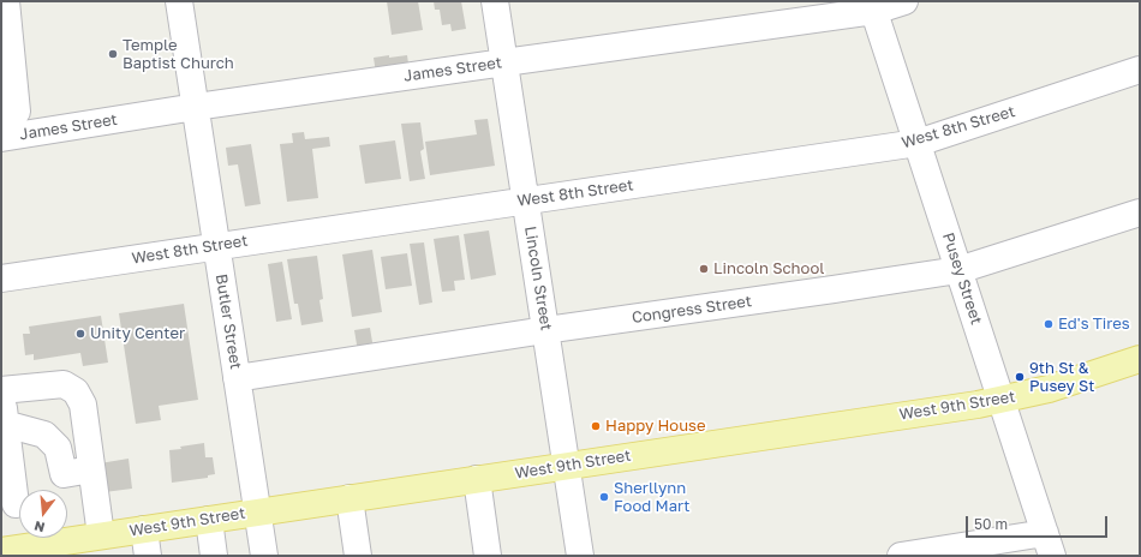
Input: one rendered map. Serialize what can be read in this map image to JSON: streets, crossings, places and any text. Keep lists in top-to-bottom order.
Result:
{
  "streets": {
    "main road": ["West 9th Street"],
    "street": [
      "James Street",
      "West 8th Street",
      "Lincoln Street",
      "Pusey Street",
      "Congress Street",
      "Butler Street"
    ]
  },
  "crossings": [
    ["James Street", "Lincoln Street"],
    ["James Street", "Pusey Street"],
    ["James Street", "Butler Street"],
    ["West 8th Street", "Lincoln Street"],
    ["West 8th Street", "Pusey Street"],
    ["West 8th Street", "Butler Street"],
    ["Lincoln Street", "Congress Street"],
    ["Lincoln Street", "West 9th Street"],
    ["Pusey Street", "Congress Street"],
    ["Pusey Street", "West 9th Street"],
    ["Congress Street", "Butler Street"],
    ["Butler Street", "West 9th Street"]
  ],
  "places": [
    "Temple Baptist Church",
    "Lincoln School",
    "Ed's Tires",
    "Unity Center",
    "9th St & Pusey St",
    "Happy House",
    "Sherllynn Food Mart"
  ],
  "scale_bar": "50 m",
  "north": "bottom"
}
